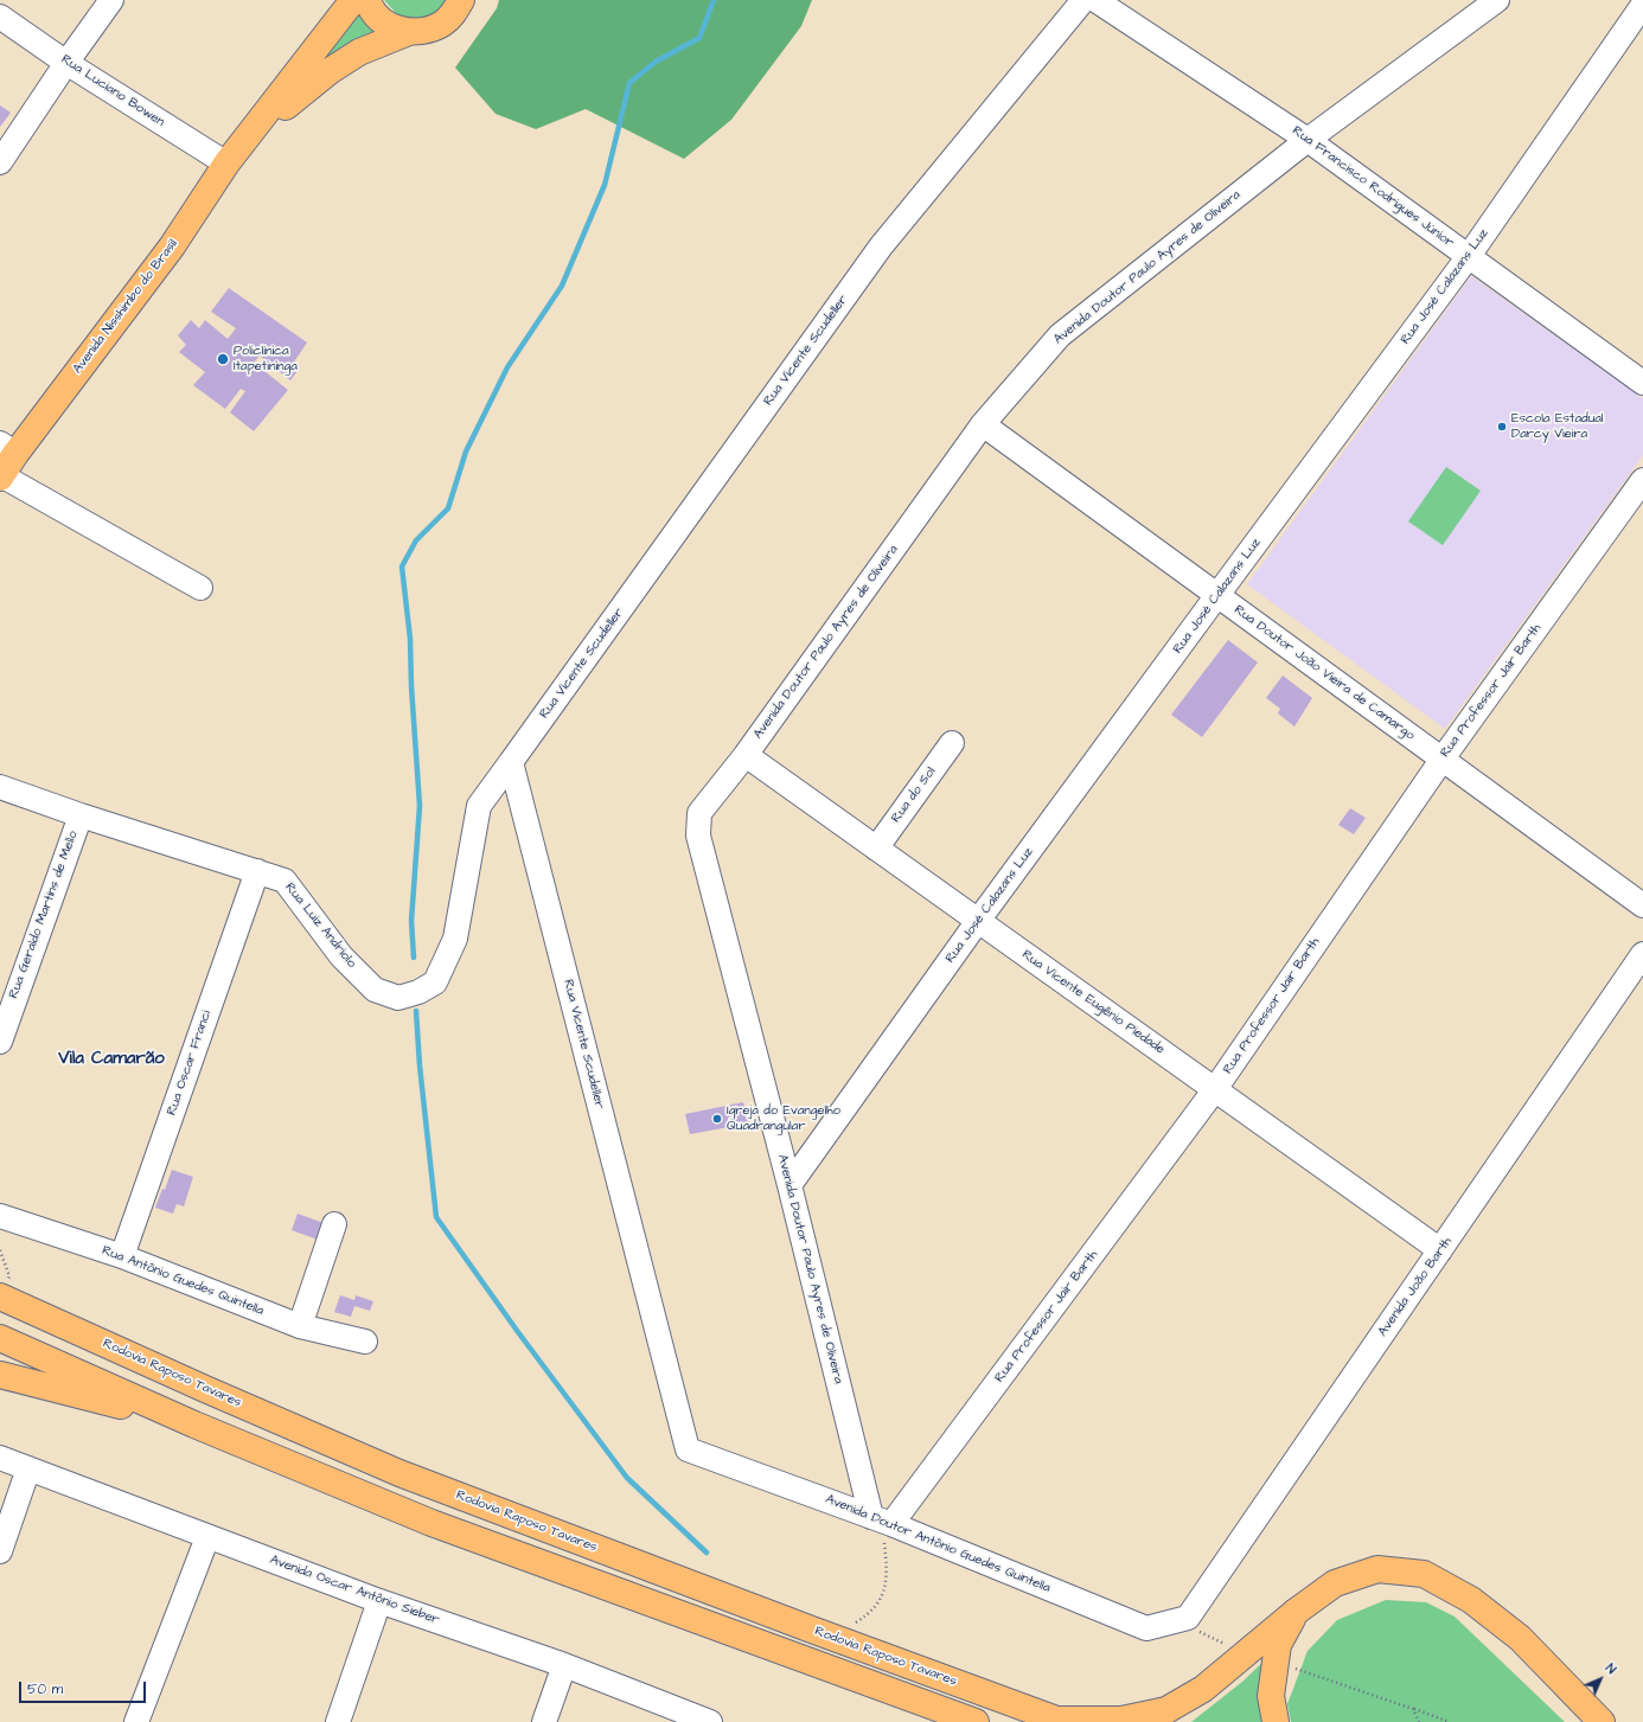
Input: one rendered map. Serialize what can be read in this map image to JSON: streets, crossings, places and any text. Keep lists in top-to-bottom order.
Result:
{
  "streets": {
    "main road": ["Avenida Nisshimbo do Brasil", "Rodovia Raposo Tavares"],
    "street": [
      "Rua Luciano Bowen",
      "Rua Francisco Rodrigues Júnior",
      "Avenida Doutor Paulo Ayres de Oliveira",
      "Rua José Calazans Luz",
      "Rua Vicente Scudeller",
      "Rua Doutor João Vieira de Camargo",
      "Rua Professor Jair Barth",
      "Rua do Sol",
      "Rua Geraldo Martins de Mello",
      "Rua Luiz Andriolo",
      "Rua Vicente Eugênio Piedade",
      "Rua Oscar Franci",
      "Rua Antônio Guedes Quintella",
      "Avenida João Barth",
      "Avenida Doutor Antônio Guedes Quintella",
      "Avenida Oscar Antônio Sieber"
    ]
  },
  "crossings": [
    ["Rua Luciano Bowen", "Avenida Nisshimbo do Brasil"],
    ["Rua Francisco Rodrigues Júnior", "Avenida Doutor Paulo Ayres de Oliveira"],
    ["Rua Francisco Rodrigues Júnior", "Rua José Calazans Luz"],
    ["Avenida Doutor Paulo Ayres de Oliveira", "Rua José Calazans Luz"],
    ["Avenida Doutor Paulo Ayres de Oliveira", "Rua Doutor João Vieira de Camargo"],
    ["Avenida Doutor Paulo Ayres de Oliveira", "Rua Professor Jair Barth"],
    ["Avenida Doutor Paulo Ayres de Oliveira", "Rua Vicente Eugênio Piedade"],
    ["Avenida Doutor Paulo Ayres de Oliveira", "Avenida Doutor Antônio Guedes Quintella"],
    ["Rua José Calazans Luz", "Rua Doutor João Vieira de Camargo"],
    ["Rua José Calazans Luz", "Rua Vicente Eugênio Piedade"],
    ["Rua Vicente Scudeller", "Rua Luiz Andriolo"],
    ["Rua Vicente Scudeller", "Avenida Doutor Antônio Guedes Quintella"],
    ["Rua Doutor João Vieira de Camargo", "Rua Professor Jair Barth"],
    ["Rua Professor Jair Barth", "Rua Vicente Eugênio Piedade"],
    ["Rua Professor Jair Barth", "Avenida Doutor Antônio Guedes Quintella"],
    ["Rua do Sol", "Rua Vicente Eugênio Piedade"],
    ["Rua Geraldo Martins de Mello", "Rua Luiz Andriolo"],
    ["Rua Luiz Andriolo", "Rua Oscar Franci"],
    ["Rua Vicente Eugênio Piedade", "Avenida João Barth"],
    ["Rua Oscar Franci", "Rua Antônio Guedes Quintella"],
    ["Avenida João Barth", "Avenida Doutor Antônio Guedes Quintella"]
  ],
  "districts": ["Vila Camarão"],
  "places": ["Policlínica Itapetininga", "Escola Estadual Darcy Vieira", "Igreja do Evangelho Quadrangular"],
  "scale_bar": "50 m",
  "north": "top right"
}
